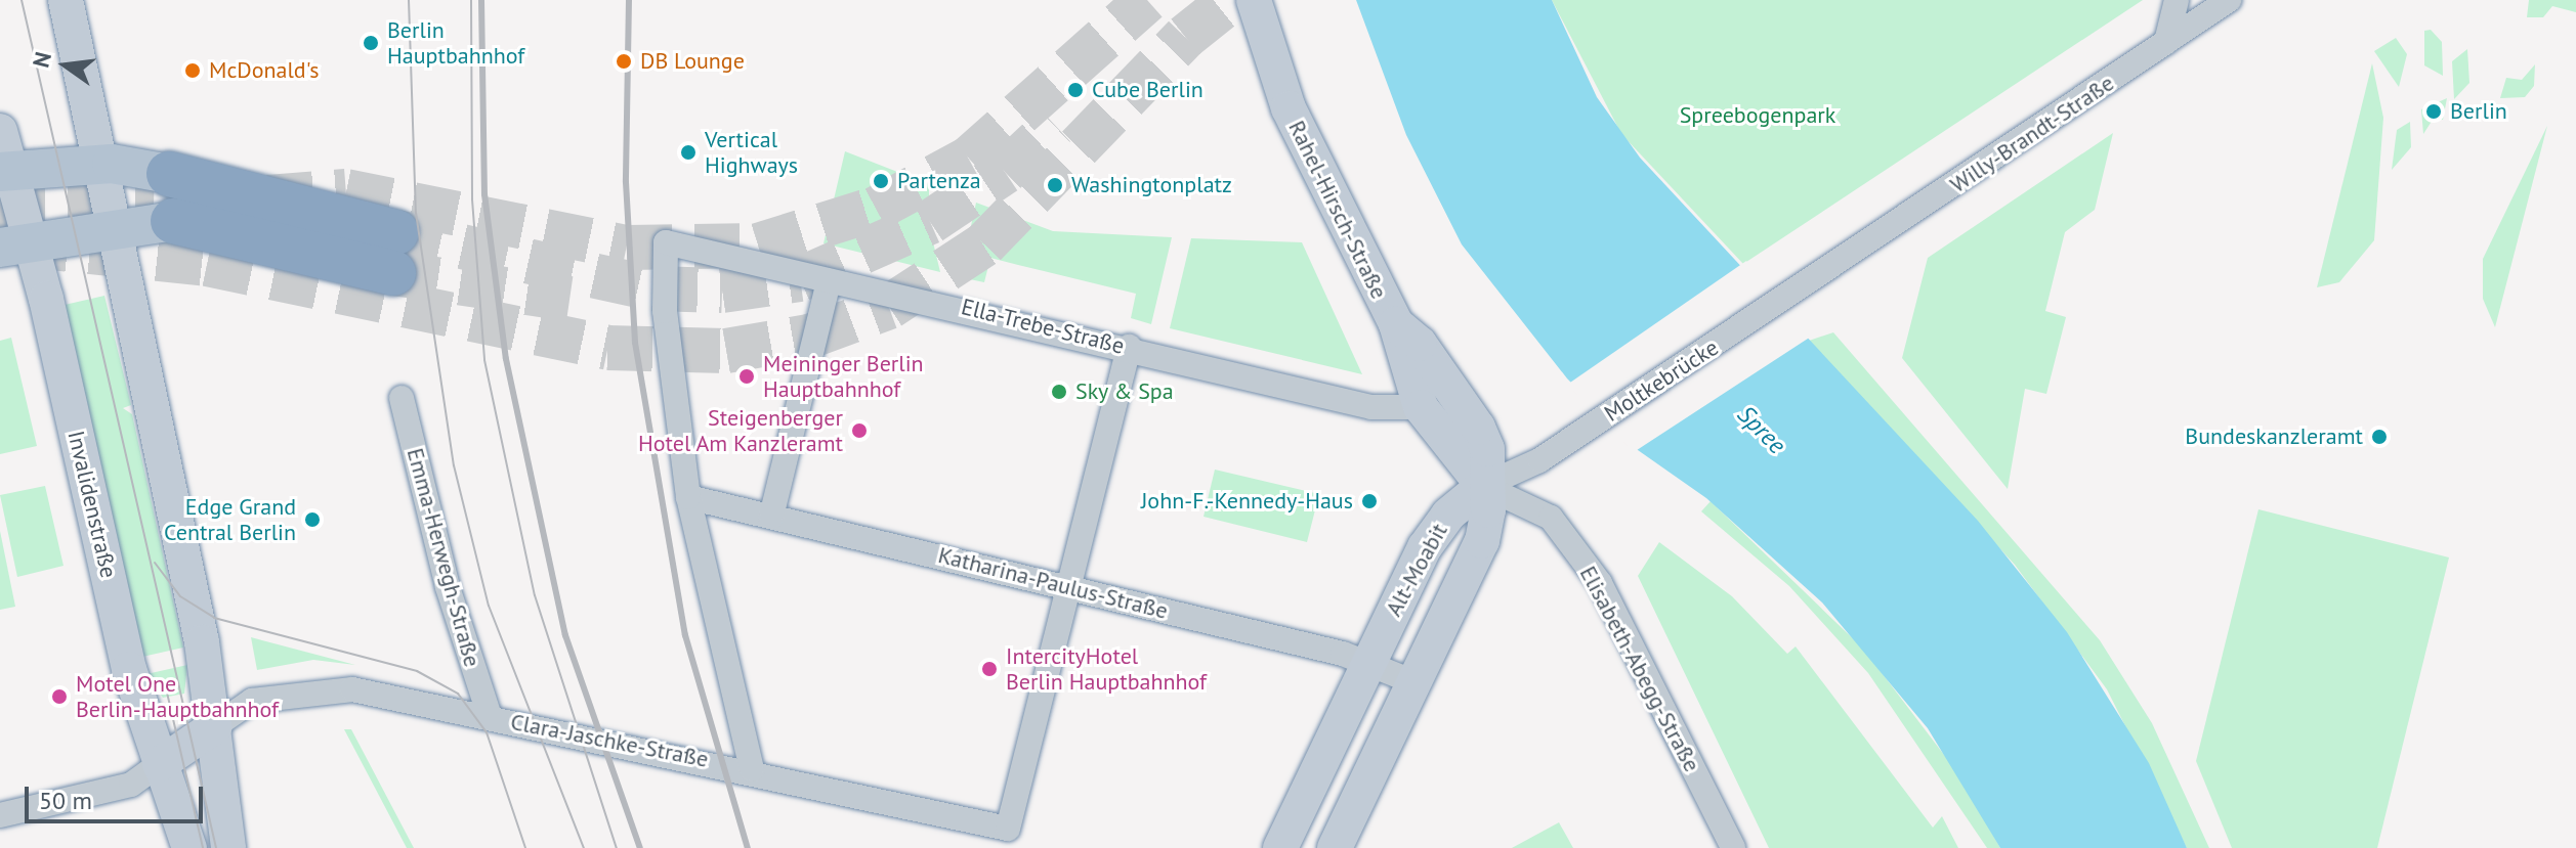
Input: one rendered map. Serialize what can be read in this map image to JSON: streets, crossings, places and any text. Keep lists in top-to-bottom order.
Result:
{
  "streets": {
    "main road": ["Rahel-Hirsch-Straße", "Invalidenstraße", "Alt-Moabit"],
    "street": [
      "Willy-Brandt-Straße",
      "Ella-Trebe-Straße",
      "Moltkebrücke",
      "Emma-Herwegh-Straße",
      "Katharina-Paulus-Straße",
      "Elisabeth-Abegg-Straße",
      "Clara-Jaschke-Straße"
    ]
  },
  "crossings": [
    ["Willy-Brandt-Straße", "Moltkebrücke"],
    ["Rahel-Hirsch-Straße", "Ella-Trebe-Straße"],
    ["Rahel-Hirsch-Straße", "Moltkebrücke"],
    ["Rahel-Hirsch-Straße", "Alt-Moabit"],
    ["Rahel-Hirsch-Straße", "Elisabeth-Abegg-Straße"],
    ["Ella-Trebe-Straße", "Katharina-Paulus-Straße"],
    ["Moltkebrücke", "Alt-Moabit"],
    ["Moltkebrücke", "Elisabeth-Abegg-Straße"],
    ["Emma-Herwegh-Straße", "Clara-Jaschke-Straße"],
    ["Alt-Moabit", "Katharina-Paulus-Straße"],
    ["Alt-Moabit", "Elisabeth-Abegg-Straße"],
    ["Katharina-Paulus-Straße", "Clara-Jaschke-Straße"]
  ],
  "water": ["Spree"],
  "parks": ["Spreebogenpark"],
  "places": [
    "Berlin Hauptbahnhof",
    "DB Lounge",
    "McDonald's",
    "Cube Berlin",
    "Berlin",
    "Vertical Highways",
    "Partenza",
    "Washingtonplatz",
    "Meininger Berlin Hauptbahnhof",
    "Sky & Spa",
    "Steigenberger Hotel Am Kanzleramt",
    "Bundeskanzleramt",
    "John-F.-Kennedy-Haus",
    "Edge Grand Central Berlin",
    "IntercityHotel Berlin Hauptbahnhof",
    "Motel One Berlin-Hauptbahnhof"
  ],
  "scale_bar": "50 m",
  "north": "left"
}
